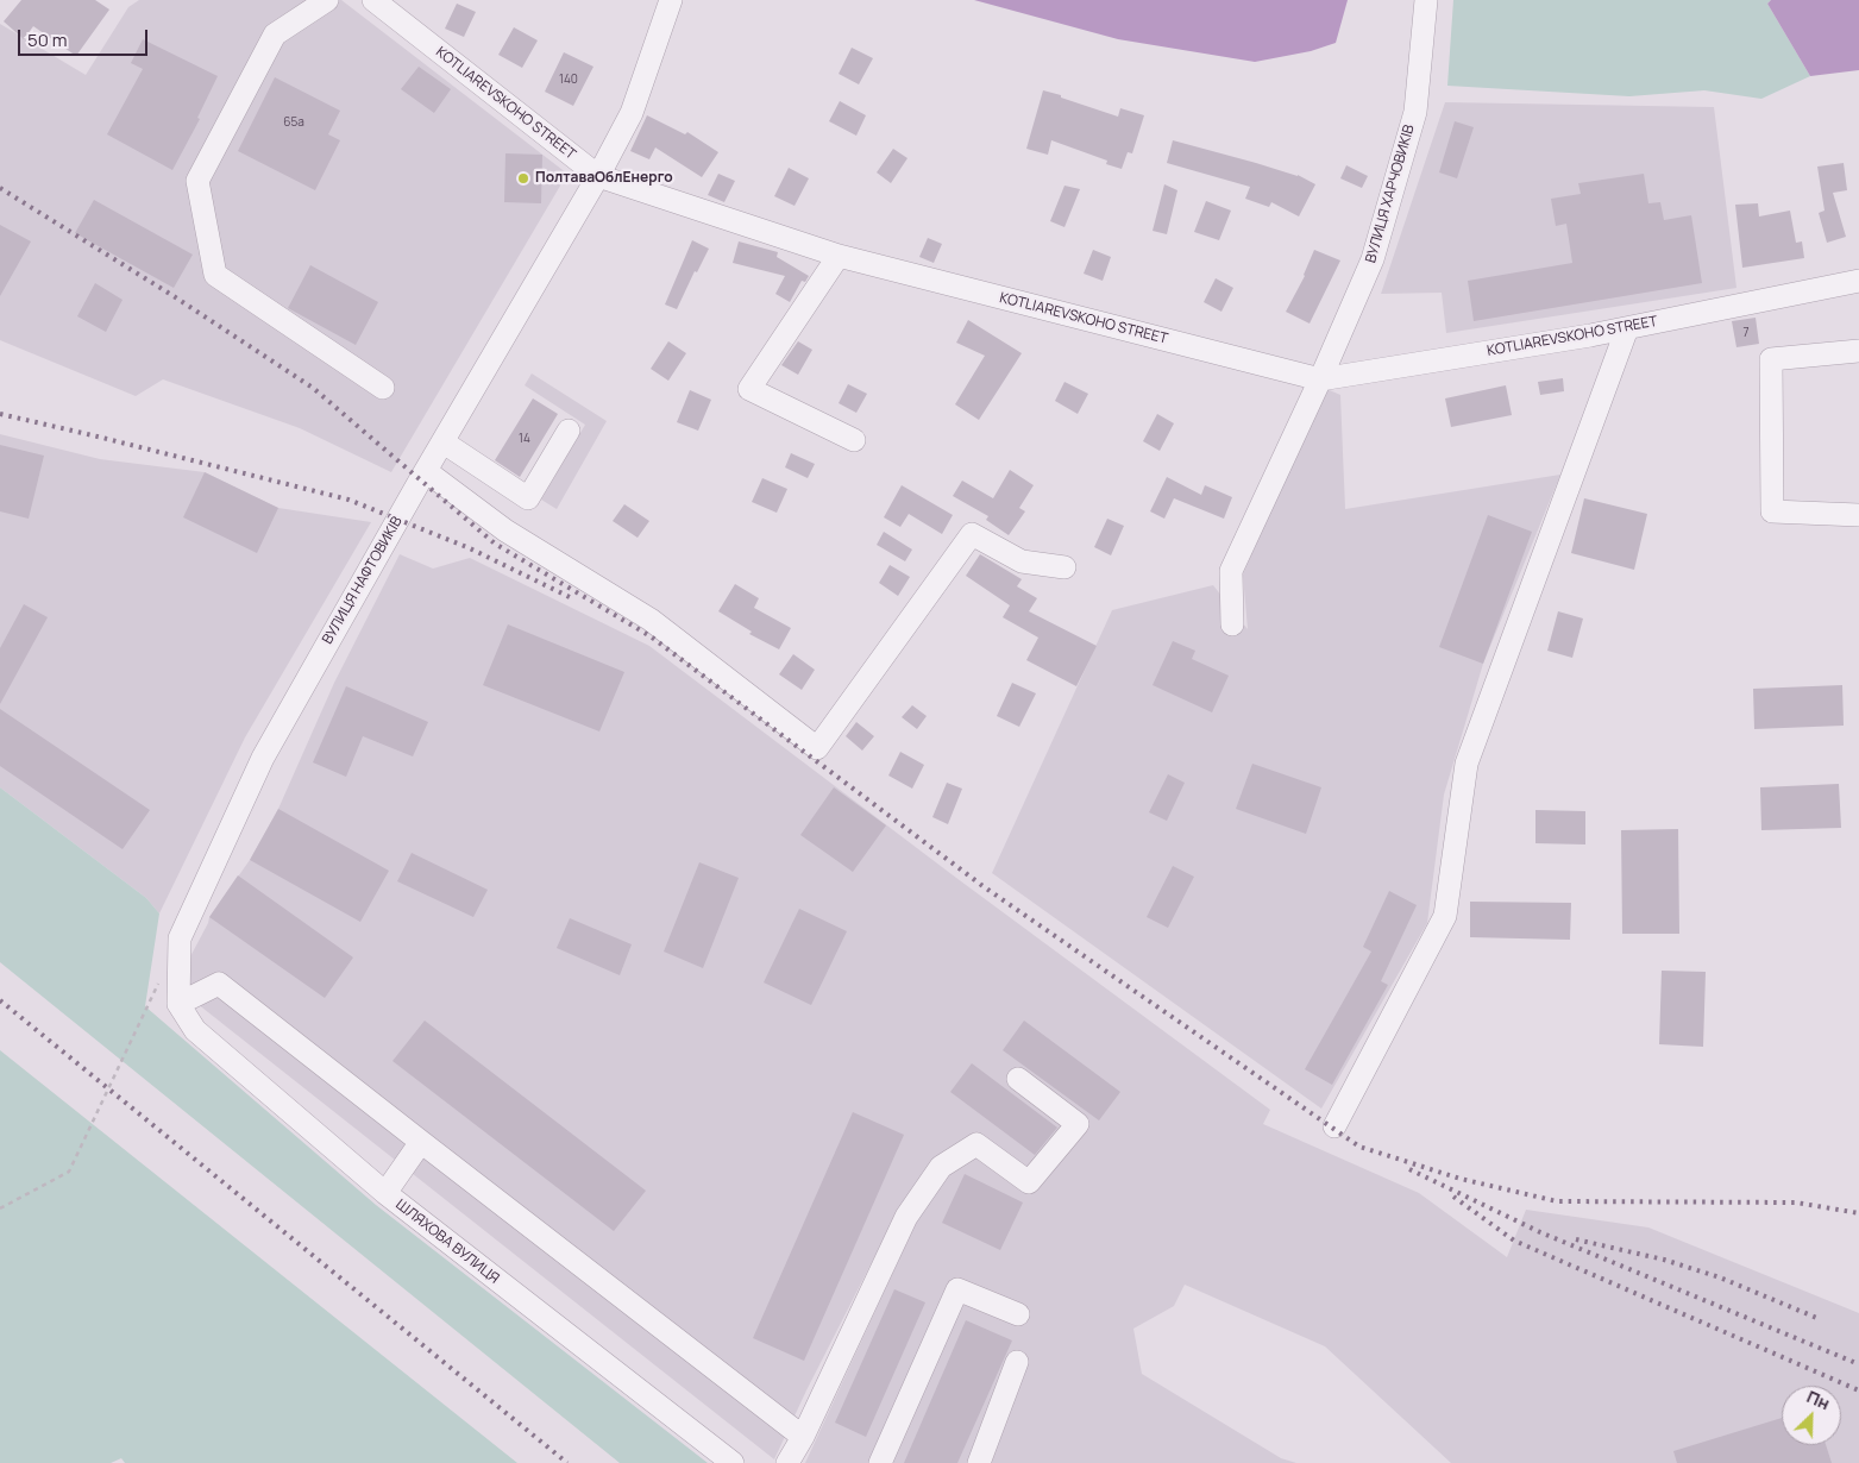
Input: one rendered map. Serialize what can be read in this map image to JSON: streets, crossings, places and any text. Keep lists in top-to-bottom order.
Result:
{
  "streets": {
    "street": [
      "KOTLIAREVSKOHO STREET",
      "ВУЛИЦЯ ХАРЧОВИКІВ",
      "ВУЛИЦЯ НАФТОВИКІВ",
      "ШЛЯХОВА ВУЛИЦЯ"
    ]
  },
  "crossings": [
    ["KOTLIAREVSKOHO STREET", "ВУЛИЦЯ ХАРЧОВИКІВ"],
    ["KOTLIAREVSKOHO STREET", "ВУЛИЦЯ НАФТОВИКІВ"],
    ["ВУЛИЦЯ НАФТОВИКІВ", "ШЛЯХОВА ВУЛИЦЯ"]
  ],
  "places": ["ПолтаваОблЕнерго"],
  "house_numbers": [
    "140",
    "65а",
    "7",
    "14"
  ],
  "scale_bar": "50 m",
  "north": "top right"
}
